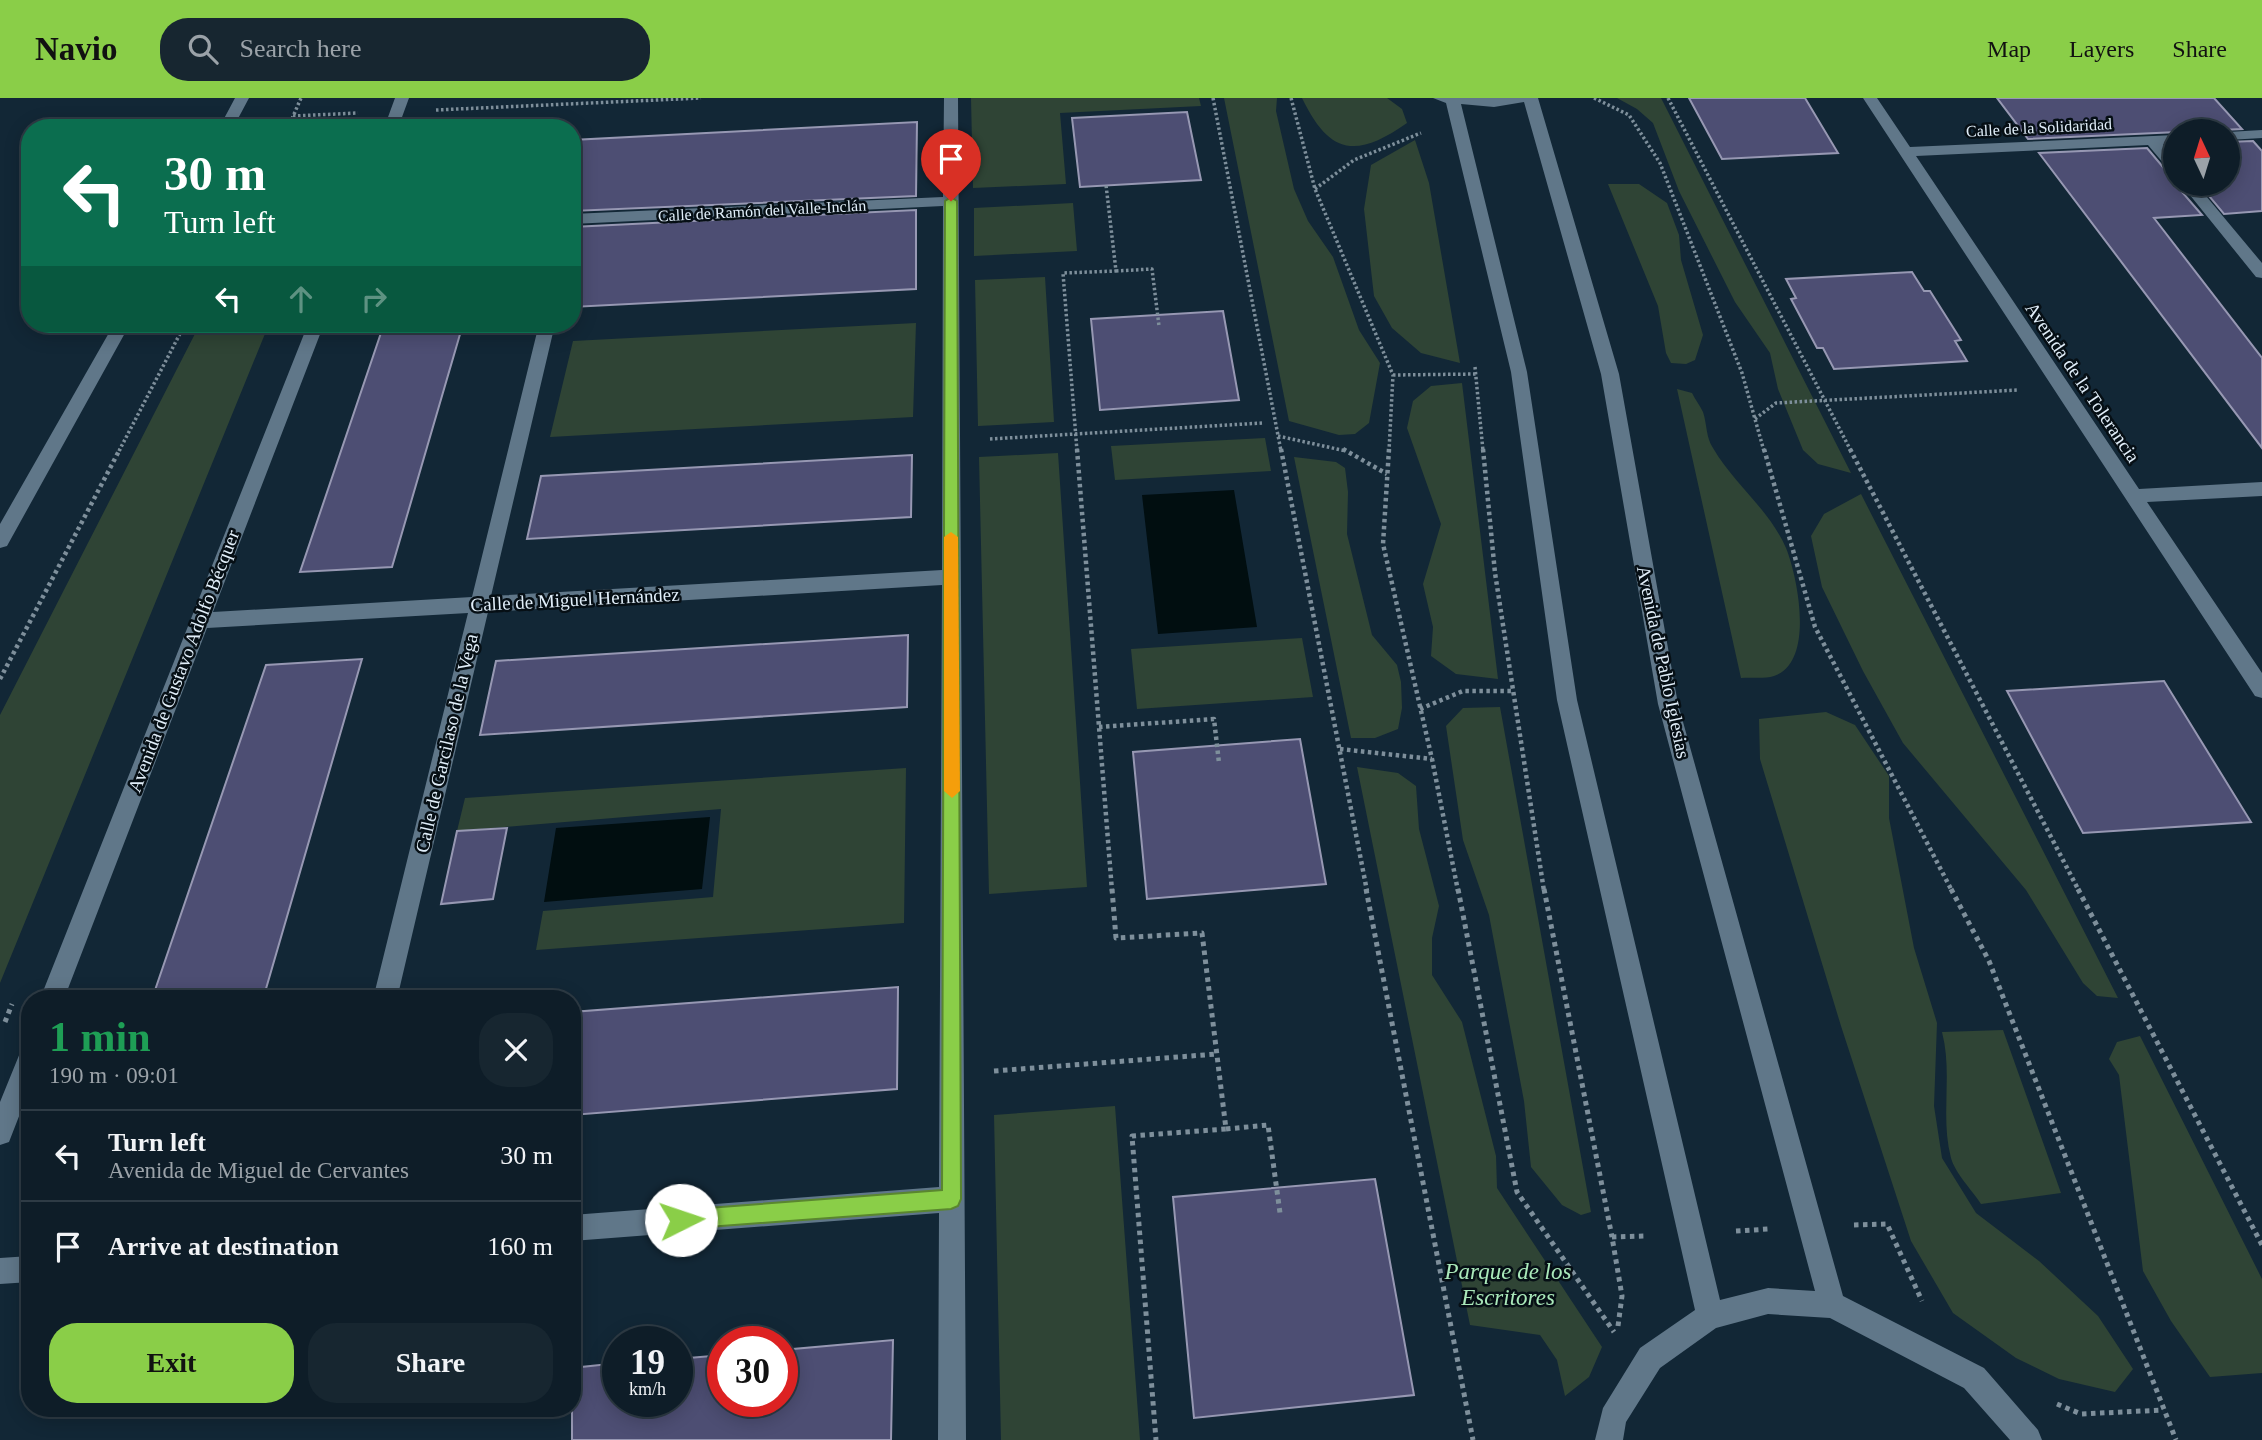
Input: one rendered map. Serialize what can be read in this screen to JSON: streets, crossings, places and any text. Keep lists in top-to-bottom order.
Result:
{
  "streets": {
    "street": [
      "Calle de la Solidaridad",
      "Calle de Ramón del Valle-Inclán",
      "Avenida de la Tolerancia",
      "Calle de Miguel Hernández",
      "Avenida de Gustavo Adolfo Bécquer",
      "Avenida de Pablo Iglesias",
      "Calle de Garcilaso de la Vega"
    ]
  },
  "crossings": [
    ["Calle de la Solidaridad", "Avenida de la Tolerancia"],
    ["Calle de Miguel Hernández", "Avenida de Gustavo Adolfo Bécquer"],
    ["Calle de Miguel Hernández", "Calle de Garcilaso de la Vega"]
  ],
  "parks": ["Parque de los Escritores"],
  "north": "top",
  "page": {
    "header": "Navio",
    "search": "Search here",
    "nav": ["Map", "Layers", "Share"],
    "turn": ["30 m", "Turn left"],
    "heading": ["1 min", "190 m · 09:01"],
    "list": [
      {
        "name": "Turn left",
        "note": "Avenida de Miguel de Cervantes",
        "value": "30 m"
      },
      {
        "name": "Arrive at destination",
        "value": "160 m"
      }
    ],
    "buttons": ["Exit", "Share"],
    "speed": "19 km/h",
    "limit": "30"
  }
}
